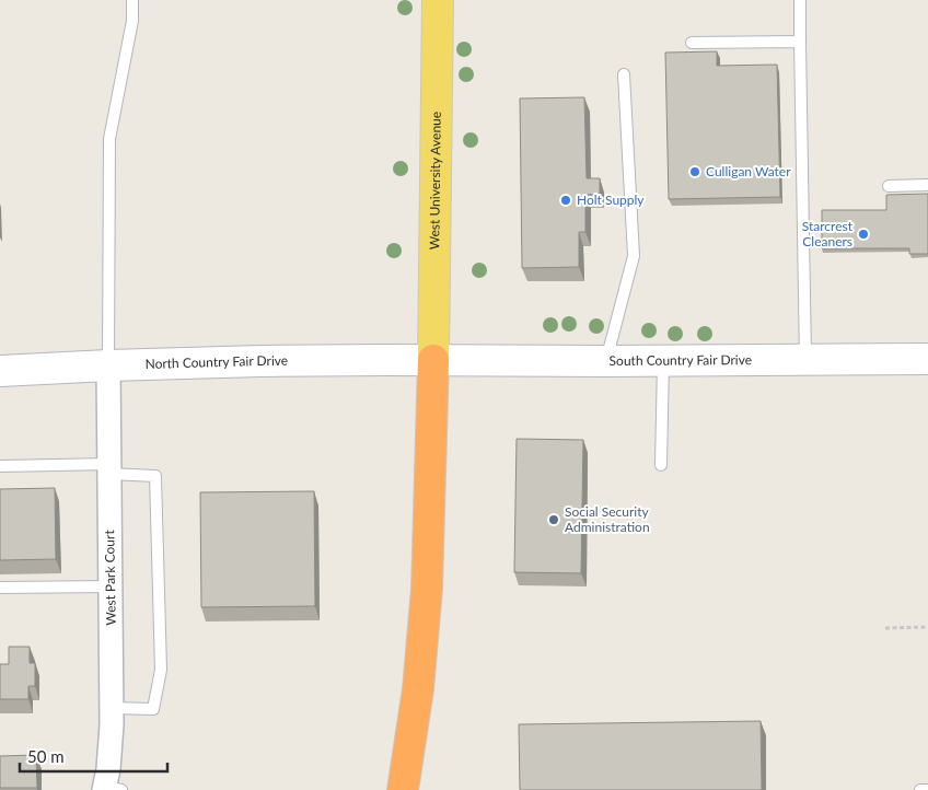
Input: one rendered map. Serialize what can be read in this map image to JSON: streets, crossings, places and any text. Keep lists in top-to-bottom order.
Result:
{
  "streets": {
    "main road": ["West University Avenue"],
    "street": ["South Country Fair Drive", "North Country Fair Drive", "West Park Court"]
  },
  "crossings": [
    ["West University Avenue", "South Country Fair Drive"],
    ["West University Avenue", "North Country Fair Drive"],
    ["South Country Fair Drive", "North Country Fair Drive"],
    ["North Country Fair Drive", "West Park Court"]
  ],
  "places": [
    "Culligan Water",
    "Holt Supply",
    "Starcrest Cleaners",
    "Social Security Administration"
  ],
  "scale_bar": "50 m"
}
